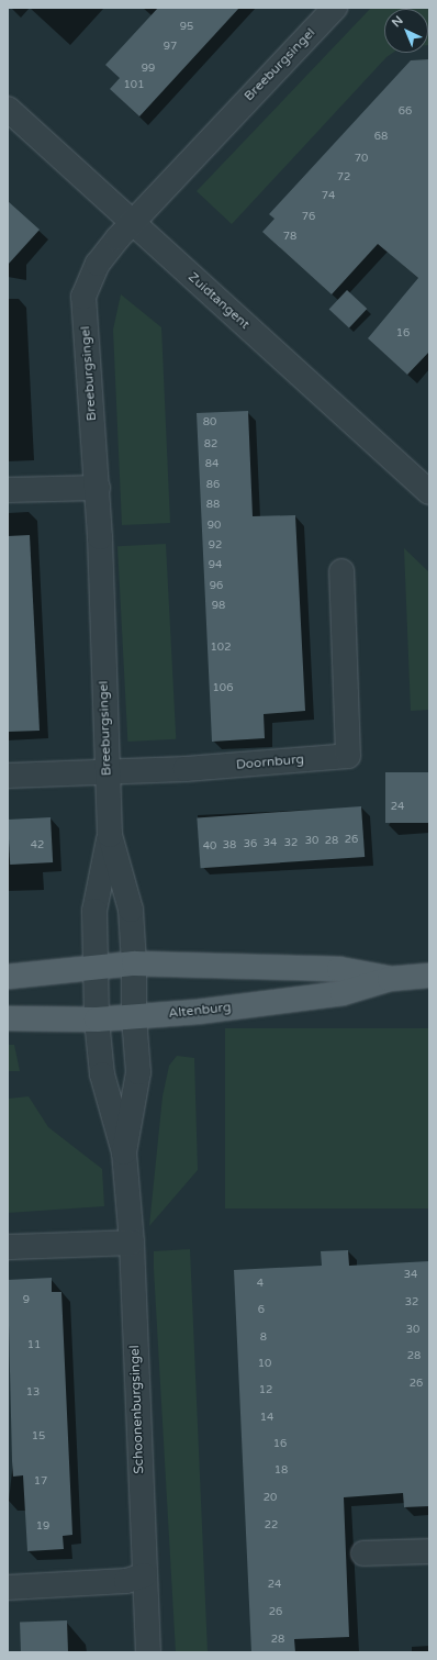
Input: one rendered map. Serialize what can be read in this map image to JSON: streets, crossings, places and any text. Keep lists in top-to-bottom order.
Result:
{
  "streets": {
    "main road": ["Altenburg"],
    "street": [
      "Breeburgsingel",
      "Zuidtangent",
      "Doornburg",
      "Schoonenburgsingel"
    ]
  },
  "crossings": [
    ["Breeburgsingel", "Zuidtangent"],
    ["Breeburgsingel", "Doornburg"],
    ["Breeburgsingel", "Altenburg"],
    ["Breeburgsingel", "Schoonenburgsingel"],
    ["Altenburg", "Schoonenburgsingel"]
  ],
  "house_numbers": [
    "95",
    "97",
    "99",
    "101",
    "66",
    "68",
    "70",
    "72",
    "74",
    "76",
    "78",
    "16",
    "80",
    "82",
    "84",
    "86",
    "88",
    "90",
    "92",
    "94",
    "96",
    "98",
    "102",
    "106",
    "24",
    "26",
    "30",
    "28",
    "34",
    "32",
    "36",
    "42",
    "38",
    "40",
    "34",
    "4",
    "9",
    "32",
    "6",
    "30",
    "8",
    "11",
    "28",
    "10",
    "26",
    "12",
    "13",
    "14",
    "15",
    "16",
    "18",
    "17",
    "20",
    "22",
    "19",
    "24",
    "26",
    "28"
  ],
  "north": "top left"
}
